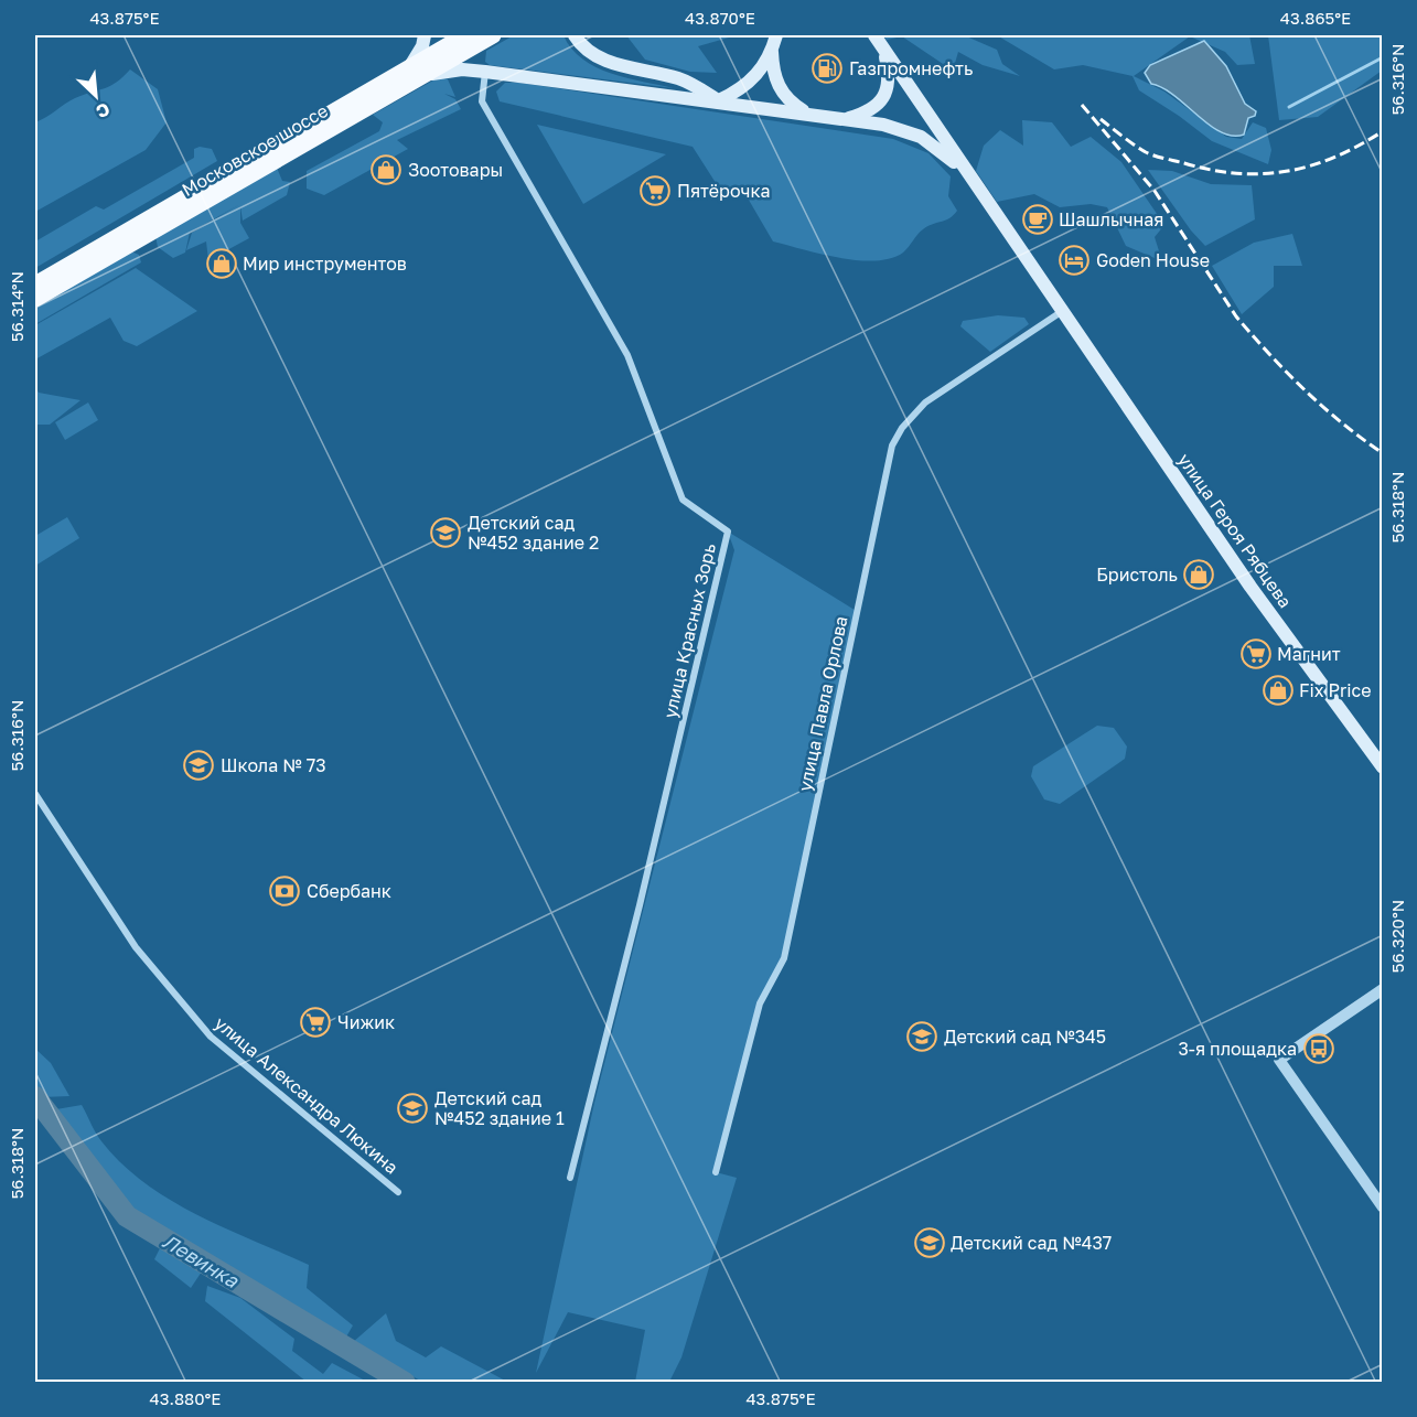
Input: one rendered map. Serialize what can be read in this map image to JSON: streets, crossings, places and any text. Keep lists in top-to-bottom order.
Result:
{
  "streets": {
    "main road": ["Московское шоссе", "улица Героя Рябцева"],
    "street": ["улица Красных Зорь", "улица Павла Орлова", "улица Александра Люкина"]
  },
  "crossings": [
    ["улица Героя Рябцева", "улица Павла Орлова"]
  ],
  "water": ["Левинка"],
  "places": {
    "fuel station": ["Газпромнефть"],
    "shop": [
      "Зоотовары",
      "Мир инструментов",
      "Бристоль",
      "Fix Price"
    ],
    "supermarket": ["Пятёрочка", "Магнит", "Чижик"],
    "cafe": ["Шашлычная"],
    "hotel": ["Goden House"],
    "school or university": [
      "Детский сад №452 здание 2",
      "Школа № 73",
      "Детский сад №345",
      "Детский сад №452 здание 1",
      "Детский сад №437"
    ],
    "bank": ["Сбербанк"],
    "bus stop": ["3-я площадка"]
  },
  "north": "bottom right",
  "coordinates": [
    "43.875°E",
    "43.870°E",
    "43.865°E",
    "56.316°N",
    "56.314°N",
    "56.318°N",
    "56.320°N",
    "43.880°E"
  ]
}
